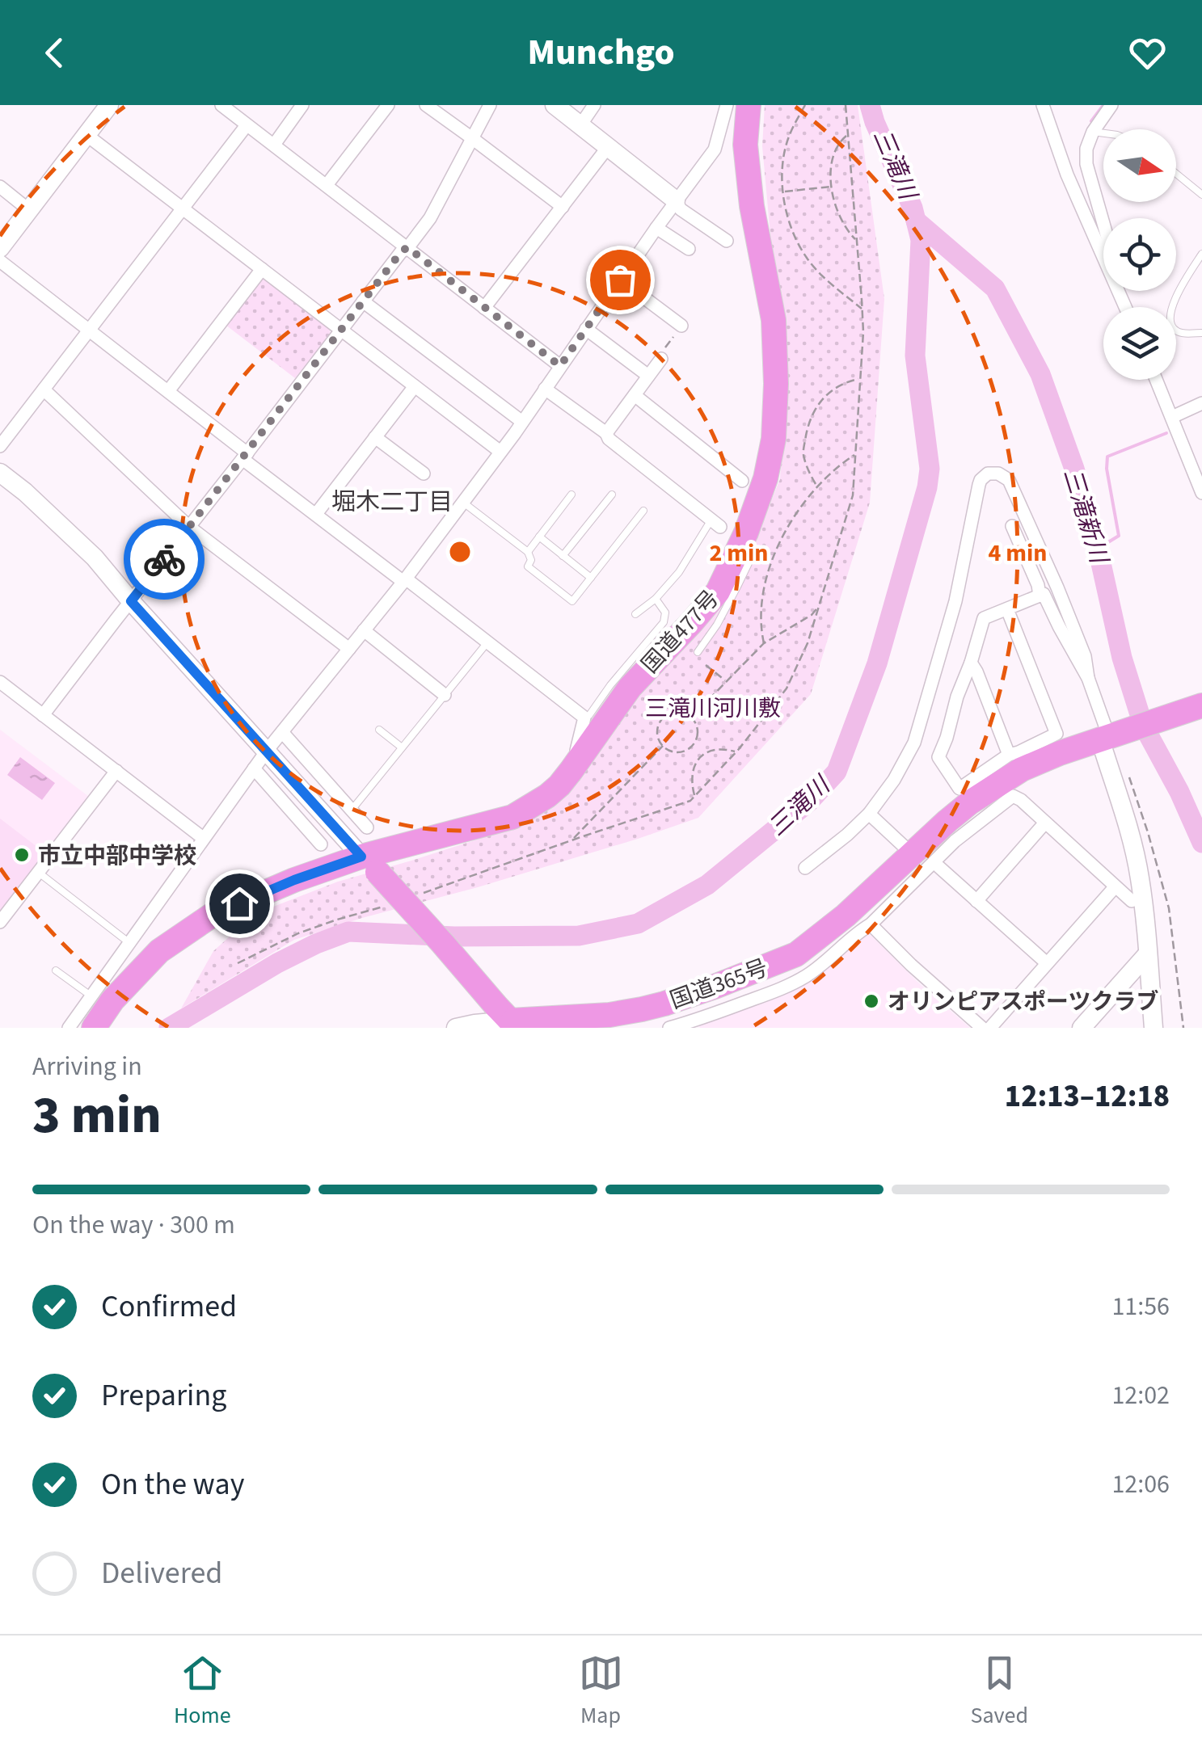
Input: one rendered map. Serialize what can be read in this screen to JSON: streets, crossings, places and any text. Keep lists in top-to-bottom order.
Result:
{
  "streets": {
    "highway": ["国道477号", "国道365号"]
  },
  "districts": ["堀木二丁目"],
  "water": ["三滝川", "三滝新川"],
  "parks": ["三滝川河川敷"],
  "places": ["市立中部中学校", "オリンピアスポーツクラブ"],
  "north": "right",
  "page": {
    "header": "Munchgo",
    "heading": ["3 min", "Arriving in", "12:13–12:18"],
    "bar": "On the way · 300 m",
    "list": [
      ["Confirmed", "11:56"],
      ["Preparing", "12:02"],
      ["On the way", "12:06"],
      "Delivered"
    ],
    "tabs": ["Home", "Map", "Saved"]
  },
  "rings": ["2 min", "4 min"]
}
